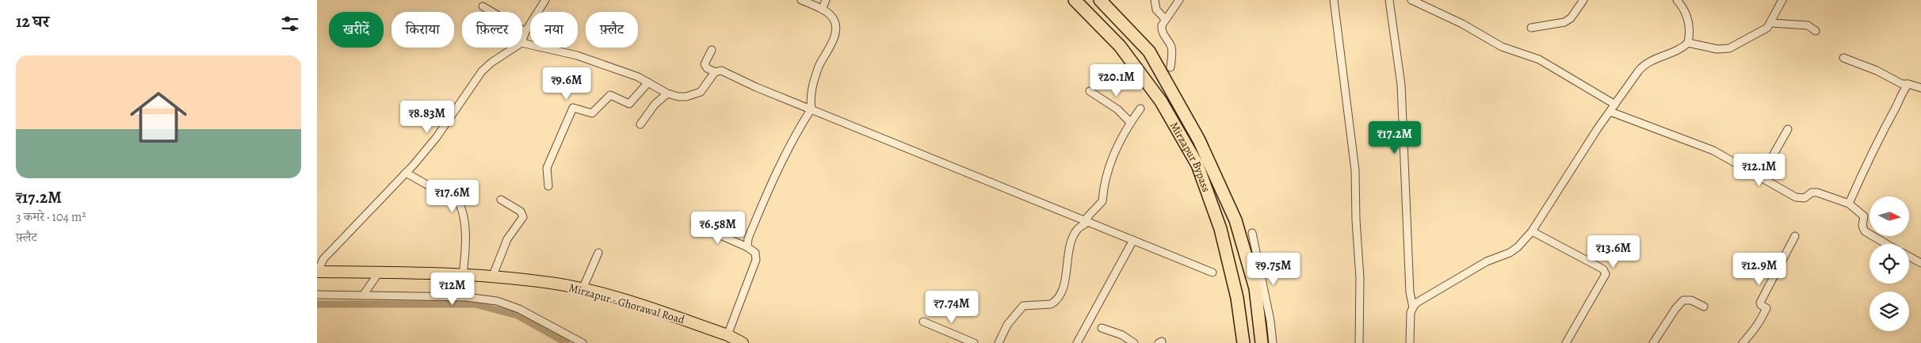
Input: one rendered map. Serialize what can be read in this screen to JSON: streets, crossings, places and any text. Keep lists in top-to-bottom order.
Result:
{
  "streets": {
    "highway": ["Mirzapur Bypass"],
    "main road": ["Mirzapur - Ghorawal Road"]
  },
  "north": "right",
  "page": {
    "heading": "12 घर",
    "chip": [
      "खरीदें",
      "किराया",
      "फ़िल्टर",
      "नया",
      "फ़्लैट"
    ],
    "list": [
      {
        "name": "₹17.2M",
        "note": "3 कमरे · 104 m² · फ़्लैट"
      }
    ],
    "price": [
      "₹20.1M",
      "₹9.6M",
      "₹8.83M",
      "₹17.2M",
      "₹12.1M",
      "₹17.6M",
      "₹6.58M",
      "₹13.6M",
      "₹9.75M",
      "₹12.9M",
      "₹12M",
      "₹7.74M"
    ]
  }
}
